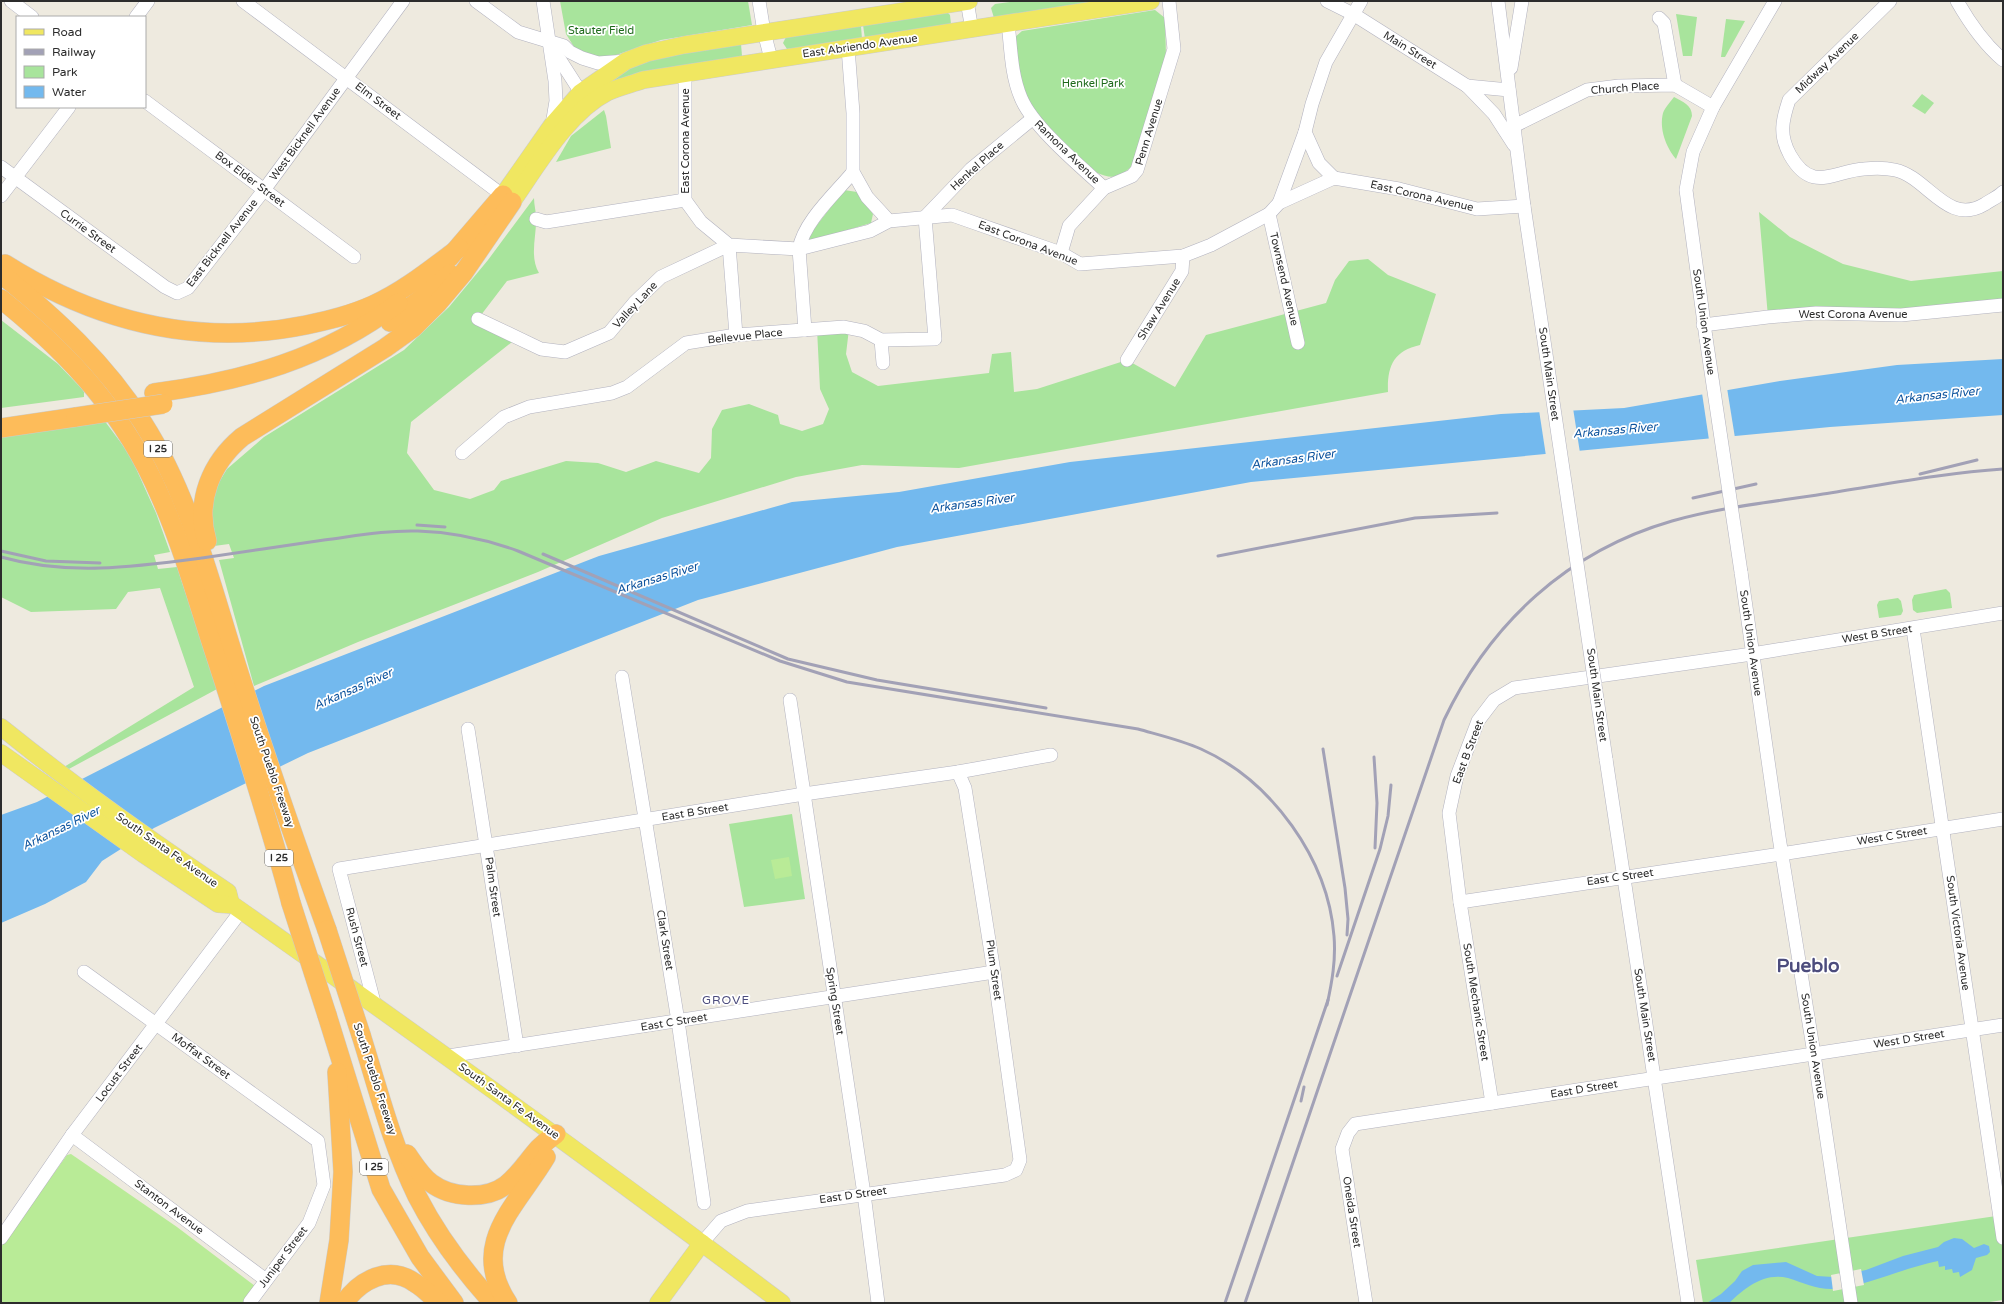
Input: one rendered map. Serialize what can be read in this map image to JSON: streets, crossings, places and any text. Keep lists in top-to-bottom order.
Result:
{
  "streets": {
    "highway": ["I 25", "South Pueblo Freeway"],
    "main road": ["East Abriendo Avenue", "South Santa Fe Avenue"],
    "street": [
      "Main Street",
      "Midway Avenue",
      "Church Place",
      "Elm Street",
      "Penn Avenue",
      "West Bicknell Avenue",
      "East Corona Avenue",
      "Ramona Avenue",
      "Henkel Place",
      "Box Elder Street",
      "Currie Street",
      "East Bicknell Avenue",
      "Townsend Avenue",
      "Valley Lane",
      "Shaw Avenue",
      "West Corona Avenue",
      "South Union Avenue",
      "Bellevue Place",
      "South Main Street",
      "West B Street",
      "East B Street",
      "West C Street",
      "East C Street",
      "Palm Street",
      "South Victoria Avenue",
      "Rush Street",
      "Clark Street",
      "Plum Street",
      "Spring Street",
      "South Mechanic Street",
      "West D Street",
      "Moffat Street",
      "Locust Street",
      "East D Street",
      "Stanton Avenue",
      "Oneida Street",
      "Juniper Street"
    ]
  },
  "crossings": [
    ["East Abriendo Avenue", "East Corona Avenue"],
    ["East Abriendo Avenue", "Ramona Avenue"],
    ["Main Street", "South Main Street"],
    ["Church Place", "South Union Avenue"],
    ["Church Place", "South Main Street"],
    ["Elm Street", "West Bicknell Avenue"],
    ["Penn Avenue", "East Corona Avenue"],
    ["Penn Avenue", "Ramona Avenue"],
    ["West Bicknell Avenue", "Box Elder Street"],
    ["West Bicknell Avenue", "East Bicknell Avenue"],
    ["East Corona Avenue", "Henkel Place"],
    ["East Corona Avenue", "Townsend Avenue"],
    ["East Corona Avenue", "Valley Lane"],
    ["East Corona Avenue", "Shaw Avenue"],
    ["East Corona Avenue", "Bellevue Place"],
    ["East Corona Avenue", "South Main Street"],
    ["Ramona Avenue", "Henkel Place"],
    ["Henkel Place", "Bellevue Place"],
    ["Box Elder Street", "East Bicknell Avenue"],
    ["Currie Street", "East Bicknell Avenue"],
    ["West Corona Avenue", "South Union Avenue"],
    ["South Union Avenue", "West B Street"],
    ["South Union Avenue", "East B Street"],
    ["South Union Avenue", "West C Street"],
    ["South Union Avenue", "East C Street"],
    ["South Union Avenue", "West D Street"],
    ["South Union Avenue", "East D Street"],
    ["South Main Street", "East C Street"],
    ["South Main Street", "East D Street"],
    ["West B Street", "East B Street"],
    ["West B Street", "South Victoria Avenue"],
    ["East B Street", "East C Street"],
    ["East B Street", "Palm Street"],
    ["East B Street", "Rush Street"],
    ["East B Street", "Clark Street"],
    ["East B Street", "Plum Street"],
    ["East B Street", "Spring Street"],
    ["East B Street", "South Mechanic Street"],
    ["West C Street", "East C Street"],
    ["West C Street", "South Victoria Avenue"],
    ["South Santa Fe Avenue", "East C Street"],
    ["South Santa Fe Avenue", "Rush Street"],
    ["South Santa Fe Avenue", "Locust Street"],
    ["South Santa Fe Avenue", "East D Street"],
    ["East C Street", "Palm Street"],
    ["East C Street", "Clark Street"],
    ["East C Street", "Plum Street"],
    ["East C Street", "Spring Street"],
    ["East C Street", "South Mechanic Street"],
    ["South Victoria Avenue", "West D Street"],
    ["Plum Street", "East D Street"],
    ["Spring Street", "East D Street"],
    ["South Mechanic Street", "East D Street"],
    ["West D Street", "East D Street"],
    ["Moffat Street", "Locust Street"],
    ["Moffat Street", "Juniper Street"],
    ["Locust Street", "Stanton Avenue"],
    ["East D Street", "Oneida Street"],
    ["Stanton Avenue", "Juniper Street"]
  ],
  "districts": ["Pueblo", "GROVE"],
  "water": ["Arkansas River"],
  "parks": ["Stauter Field", "Henkel Park"],
  "legend": [
    "Road",
    "Railway",
    "Park",
    "Water"
  ]
}
